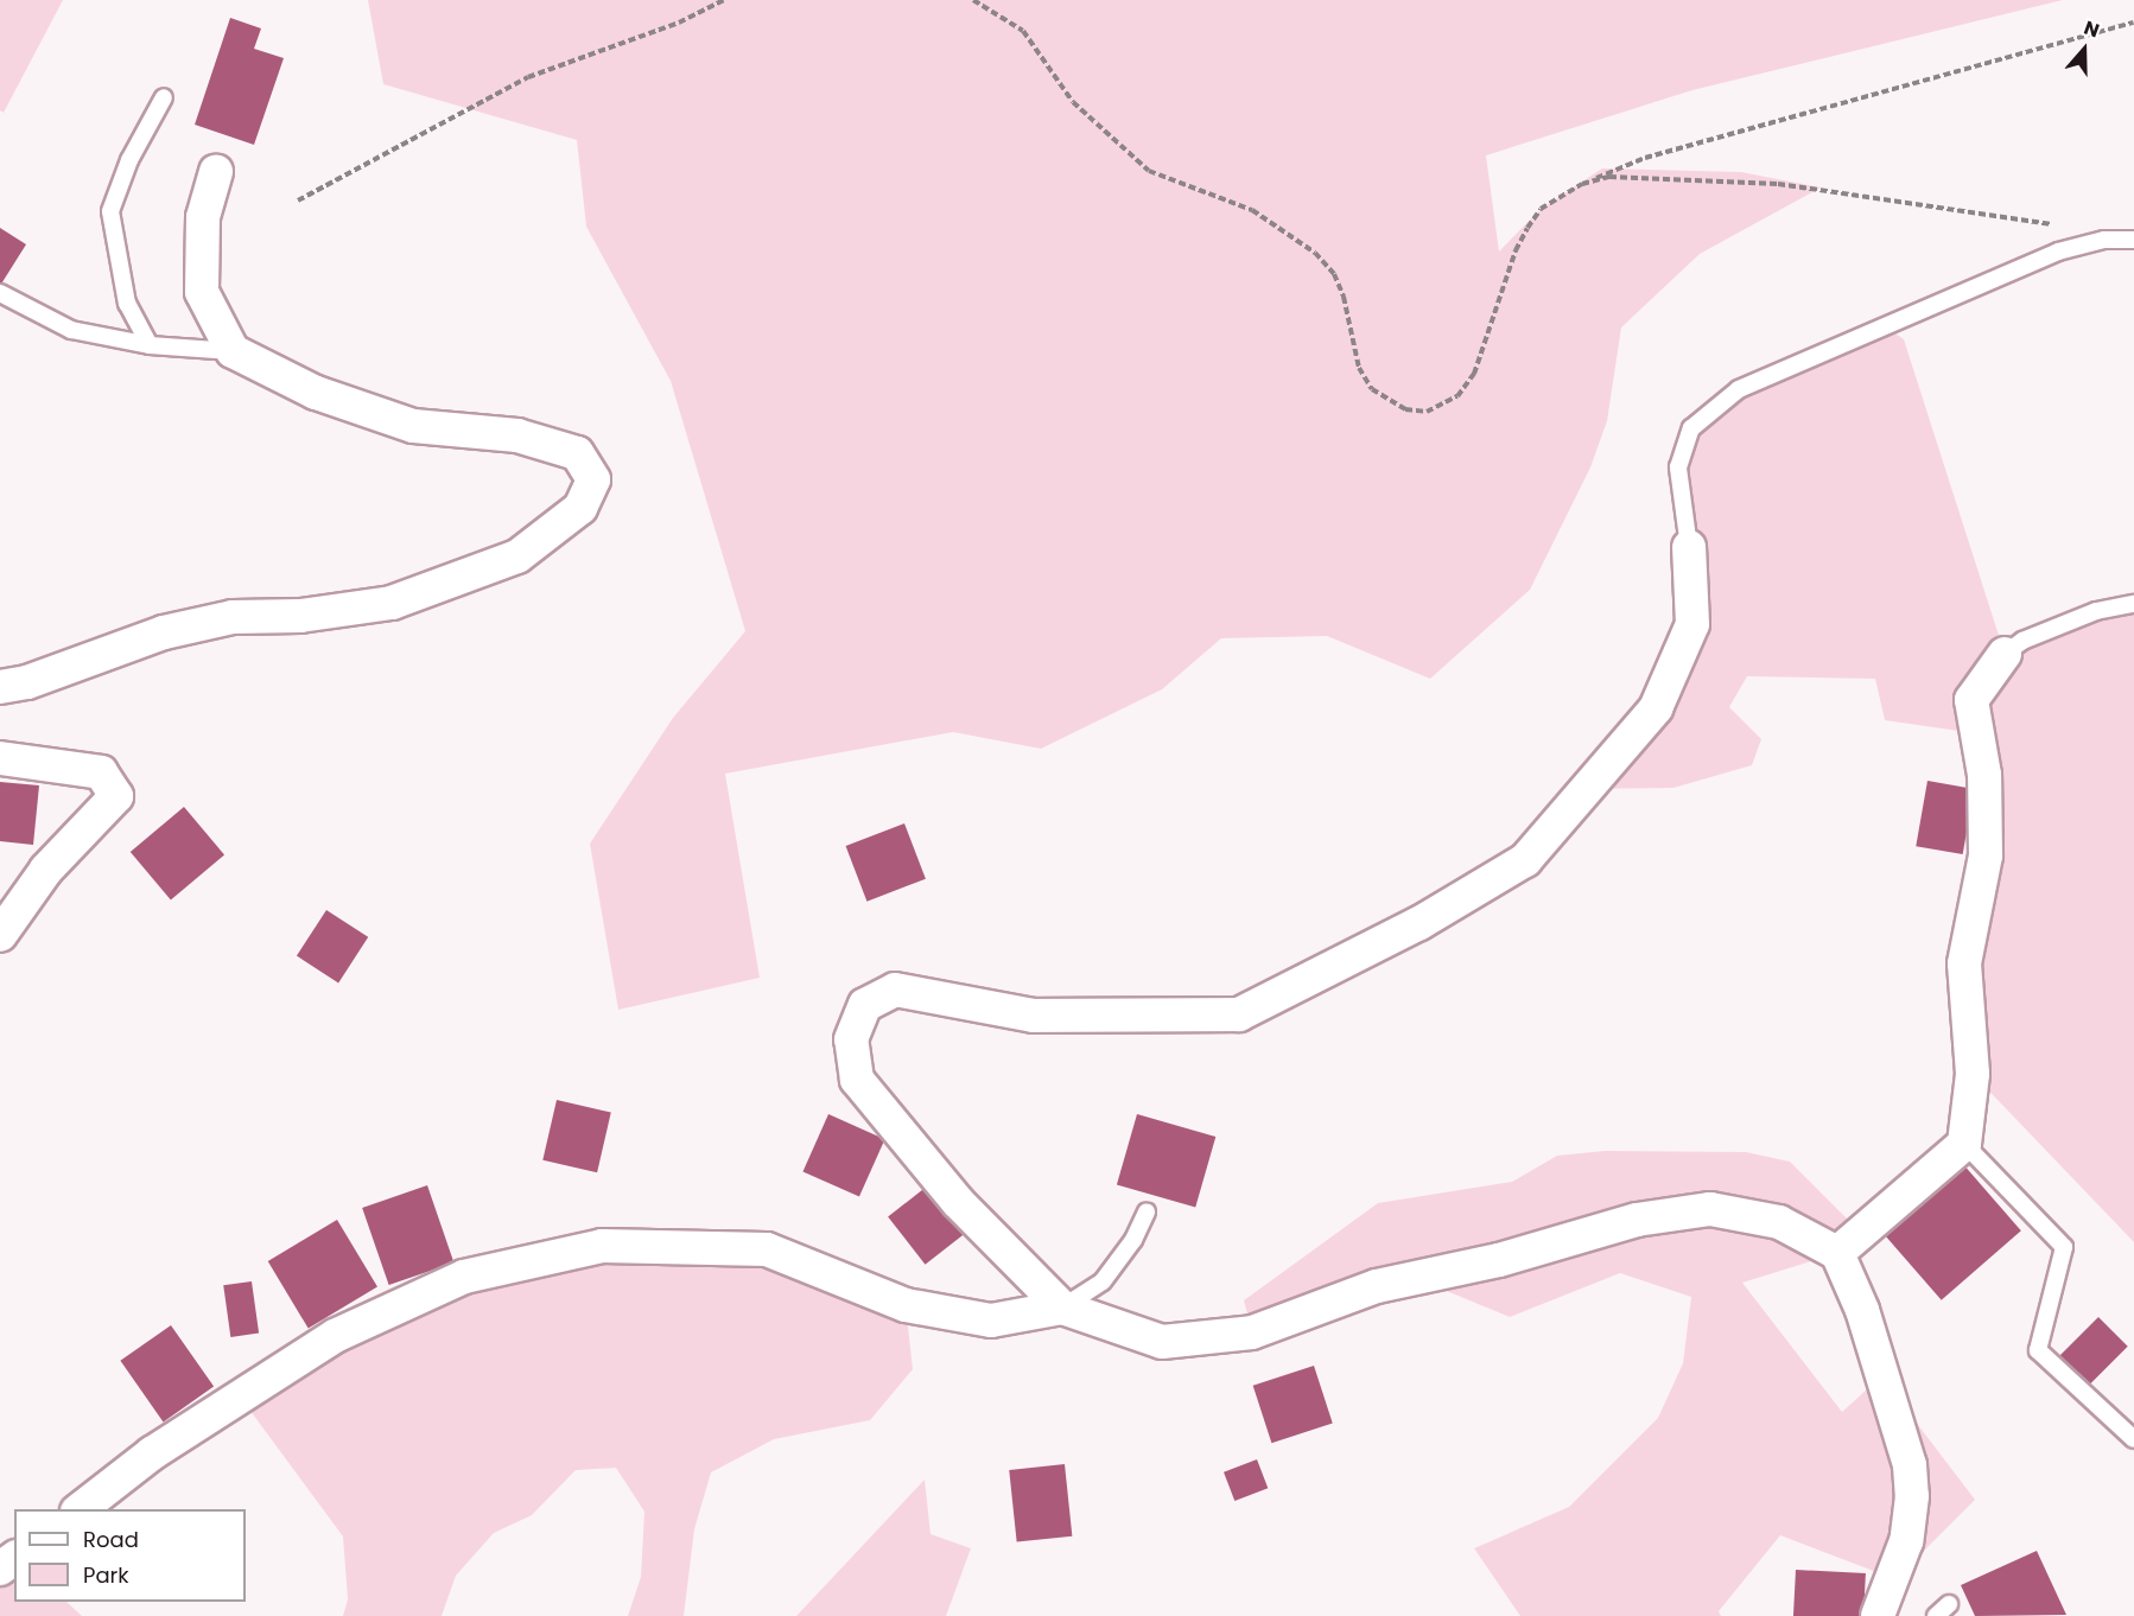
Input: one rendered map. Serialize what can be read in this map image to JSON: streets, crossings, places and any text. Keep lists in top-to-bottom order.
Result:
{
  "legend": ["Road", "Park"],
  "north": "top"
}
